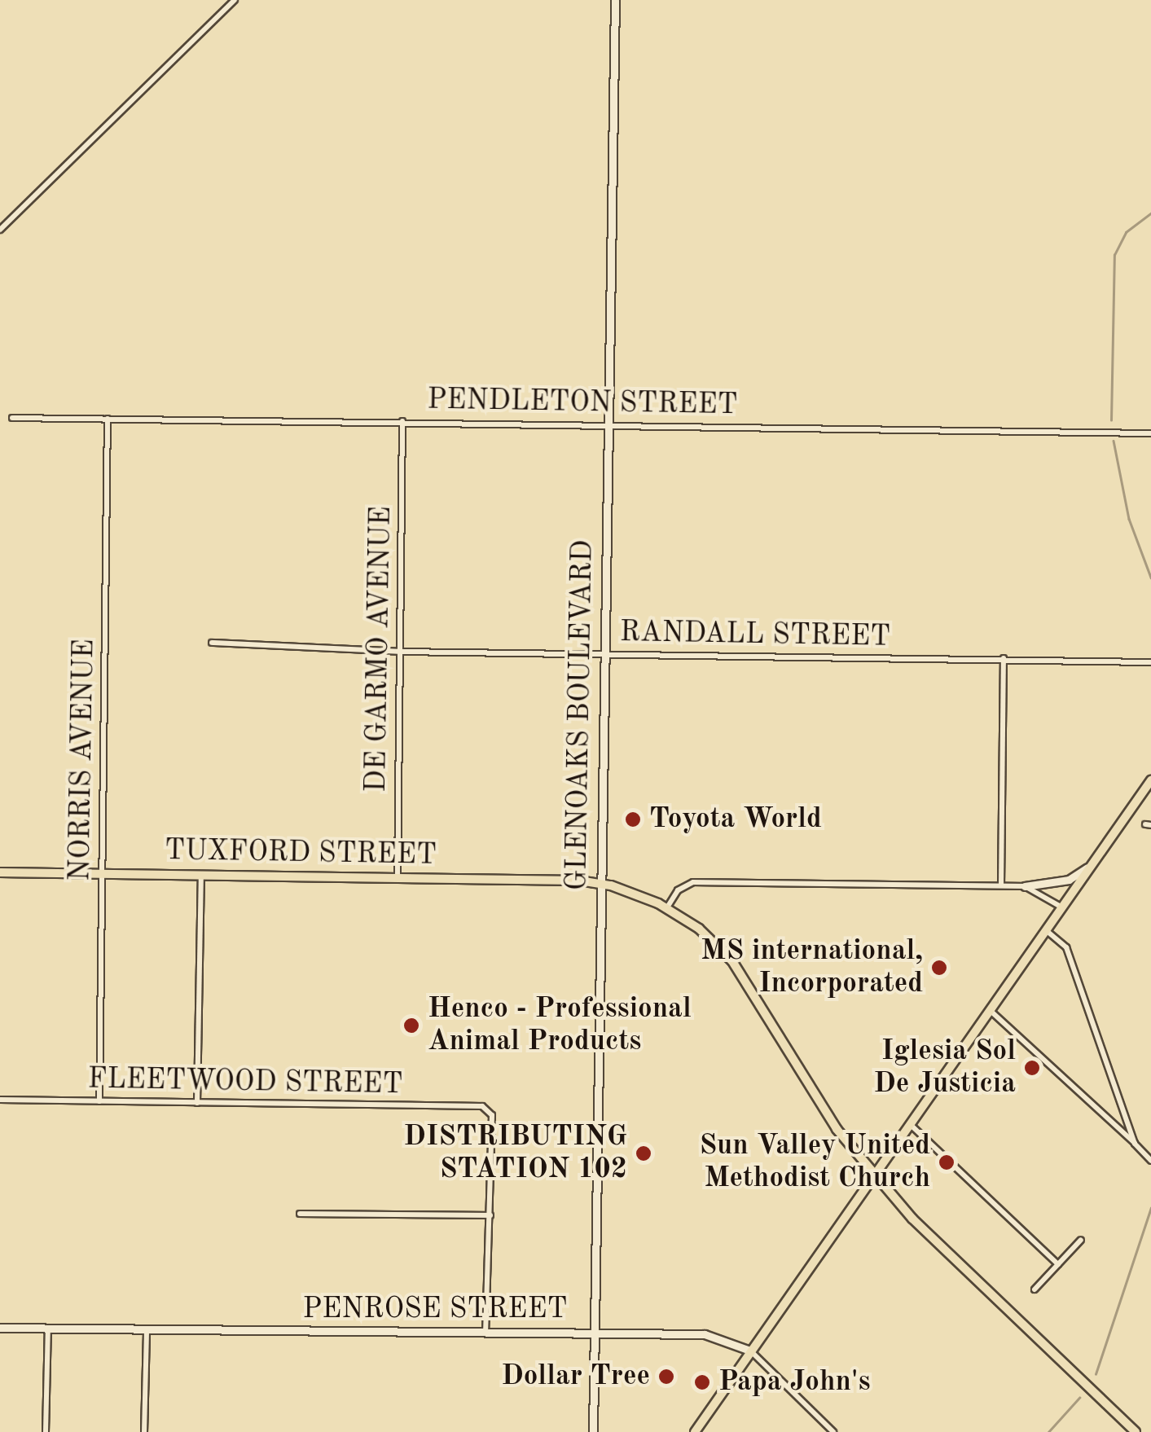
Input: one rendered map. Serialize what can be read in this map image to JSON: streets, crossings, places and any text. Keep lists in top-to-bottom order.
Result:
{
  "streets": {
    "main road": ["GLENOAKS BOULEVARD", "TUXFORD STREET", "PENROSE STREET"],
    "street": [
      "PENDLETON STREET",
      "RANDALL STREET",
      "DE GARMO AVENUE",
      "NORRIS AVENUE",
      "FLEETWOOD STREET"
    ]
  },
  "crossings": [
    ["PENDLETON STREET", "DE GARMO AVENUE"],
    ["PENDLETON STREET", "GLENOAKS BOULEVARD"],
    ["PENDLETON STREET", "NORRIS AVENUE"],
    ["RANDALL STREET", "DE GARMO AVENUE"],
    ["RANDALL STREET", "GLENOAKS BOULEVARD"],
    ["DE GARMO AVENUE", "TUXFORD STREET"],
    ["GLENOAKS BOULEVARD", "TUXFORD STREET"],
    ["GLENOAKS BOULEVARD", "PENROSE STREET"],
    ["NORRIS AVENUE", "TUXFORD STREET"],
    ["NORRIS AVENUE", "FLEETWOOD STREET"]
  ],
  "places": [
    "Toyota World",
    "MS international, Incorporated",
    "Henco - Professional Animal Products",
    "Iglesia Sol De Justicia",
    "DISTRIBUTING STATION 102",
    "Sun Valley United Methodist Church",
    "Dollar Tree",
    "Papa John's"
  ]
}
